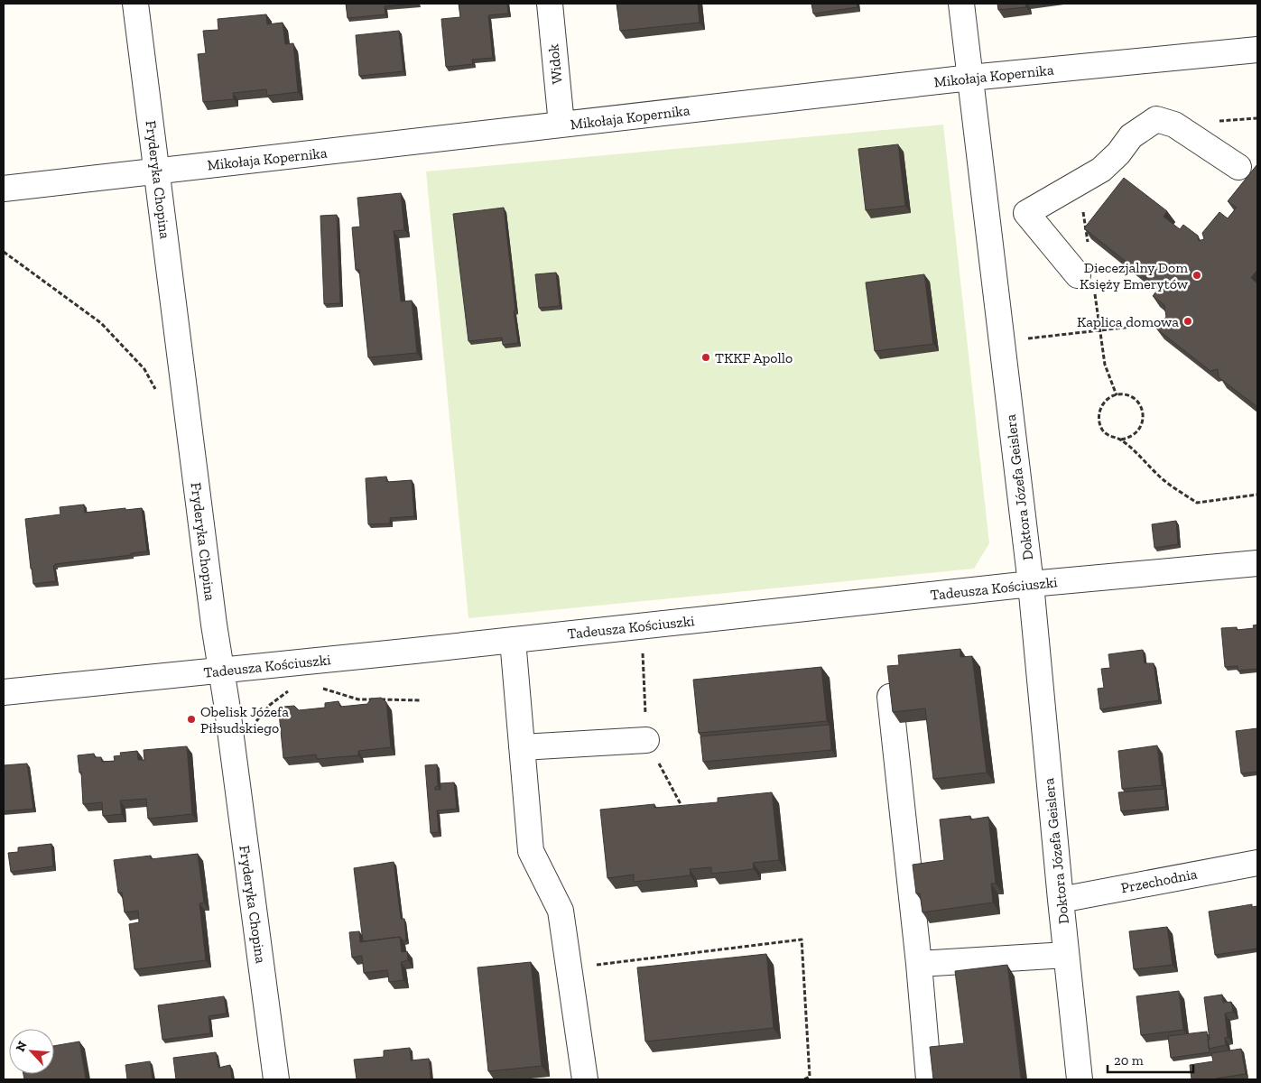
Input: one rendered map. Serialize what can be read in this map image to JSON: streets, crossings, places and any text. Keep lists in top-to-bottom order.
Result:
{
  "streets": {
    "street": [
      "Widok",
      "Mikołaja Kopernika",
      "Fryderyka Chopina",
      "Doktora Józefa Geislera",
      "Tadeusza Kościuszki",
      "Przechodnia"
    ]
  },
  "crossings": [
    ["Widok", "Mikołaja Kopernika"],
    ["Mikołaja Kopernika", "Fryderyka Chopina"],
    ["Mikołaja Kopernika", "Doktora Józefa Geislera"],
    ["Fryderyka Chopina", "Tadeusza Kościuszki"],
    ["Doktora Józefa Geislera", "Tadeusza Kościuszki"],
    ["Doktora Józefa Geislera", "Przechodnia"]
  ],
  "places": [
    "Diecezjalny Dom Księży Emerytów",
    "Kaplica domowa",
    "TKKF Apollo",
    "Obelisk Józefa Piłsudskiego"
  ],
  "scale_bar": "20 m",
  "north": "top left"
}
